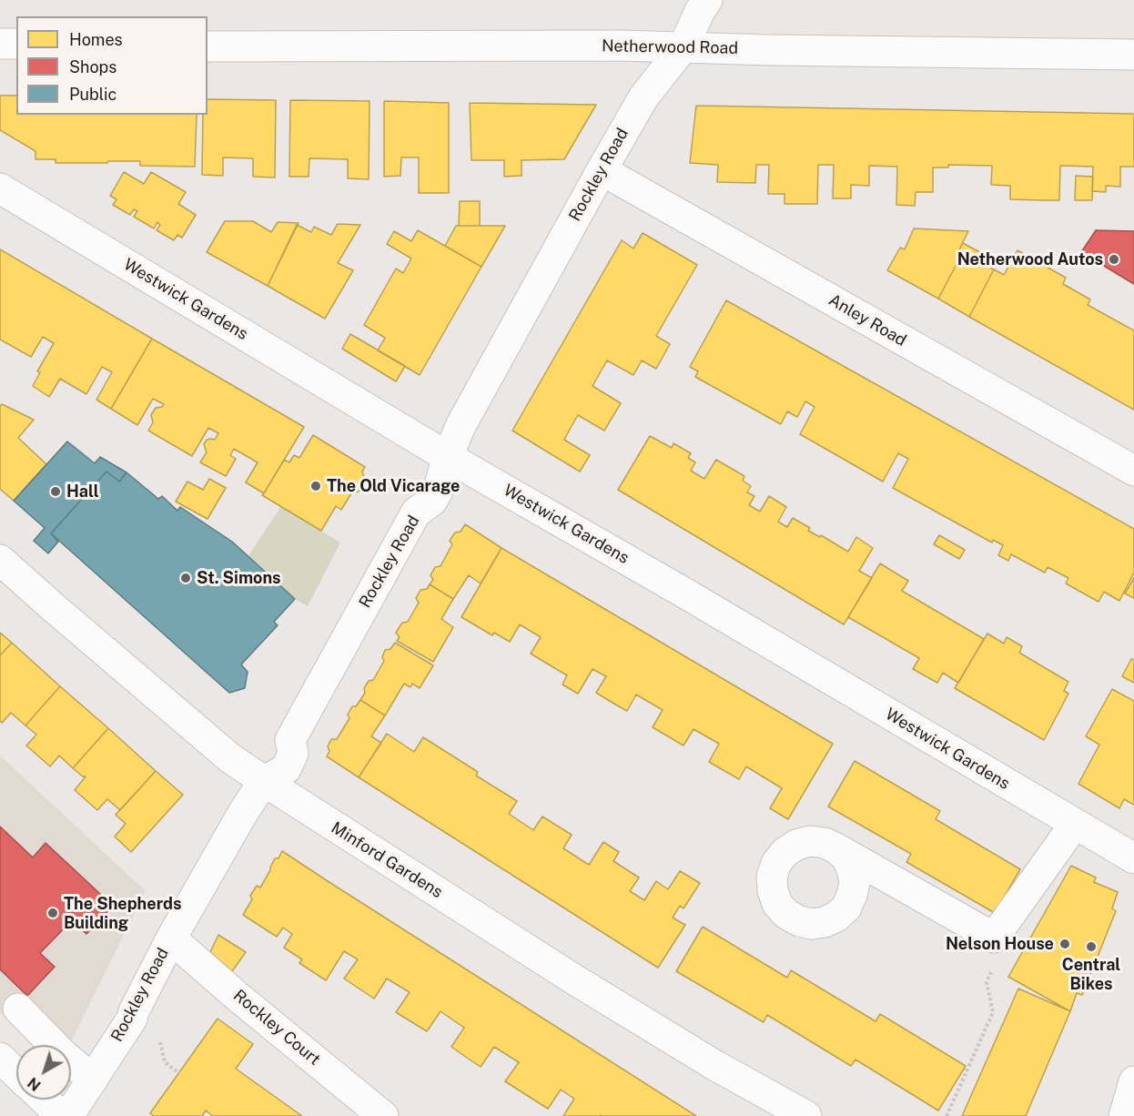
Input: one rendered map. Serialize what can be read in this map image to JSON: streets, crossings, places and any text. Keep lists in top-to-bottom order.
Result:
{
  "streets": {
    "street": [
      "Netherwood Road",
      "Rockley Road",
      "Westwick Gardens",
      "Anley Road",
      "Minford Gardens",
      "Rockley Court"
    ]
  },
  "crossings": [
    ["Netherwood Road", "Rockley Road"],
    ["Rockley Road", "Westwick Gardens"],
    ["Rockley Road", "Anley Road"],
    ["Rockley Road", "Minford Gardens"],
    ["Rockley Road", "Rockley Court"]
  ],
  "places": [
    "Netherwood Autos",
    "The Old Vicarage",
    "Hall",
    "St. Simons",
    "The Shepherds Building",
    "Nelson House",
    "Central Bikes"
  ],
  "legend": ["Homes", "Shops", "Public"],
  "north": "bottom left"
}
